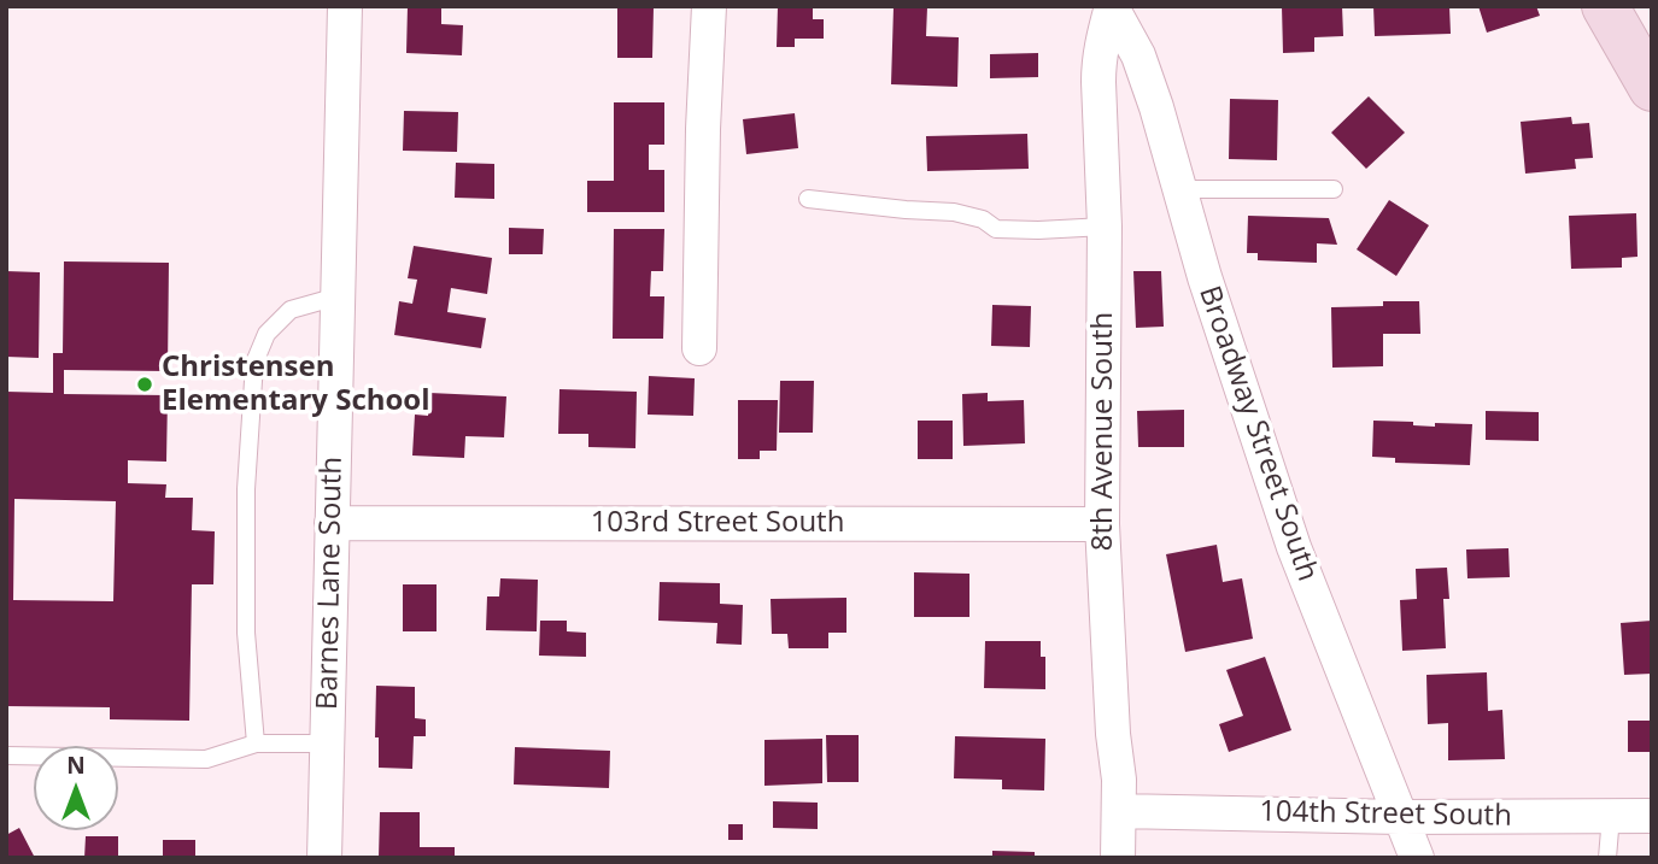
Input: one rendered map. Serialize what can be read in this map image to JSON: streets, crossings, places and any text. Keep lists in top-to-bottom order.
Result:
{
  "streets": {
    "street": [
      "8th Avenue South",
      "Broadway Street South",
      "103rd Street South",
      "Barnes Lane South",
      "104th Street South"
    ]
  },
  "crossings": [
    ["8th Avenue South", "Broadway Street South"],
    ["8th Avenue South", "103rd Street South"],
    ["8th Avenue South", "104th Street South"],
    ["Broadway Street South", "104th Street South"],
    ["103rd Street South", "Barnes Lane South"]
  ],
  "places": ["Christensen Elementary School"],
  "north": "top"
}
